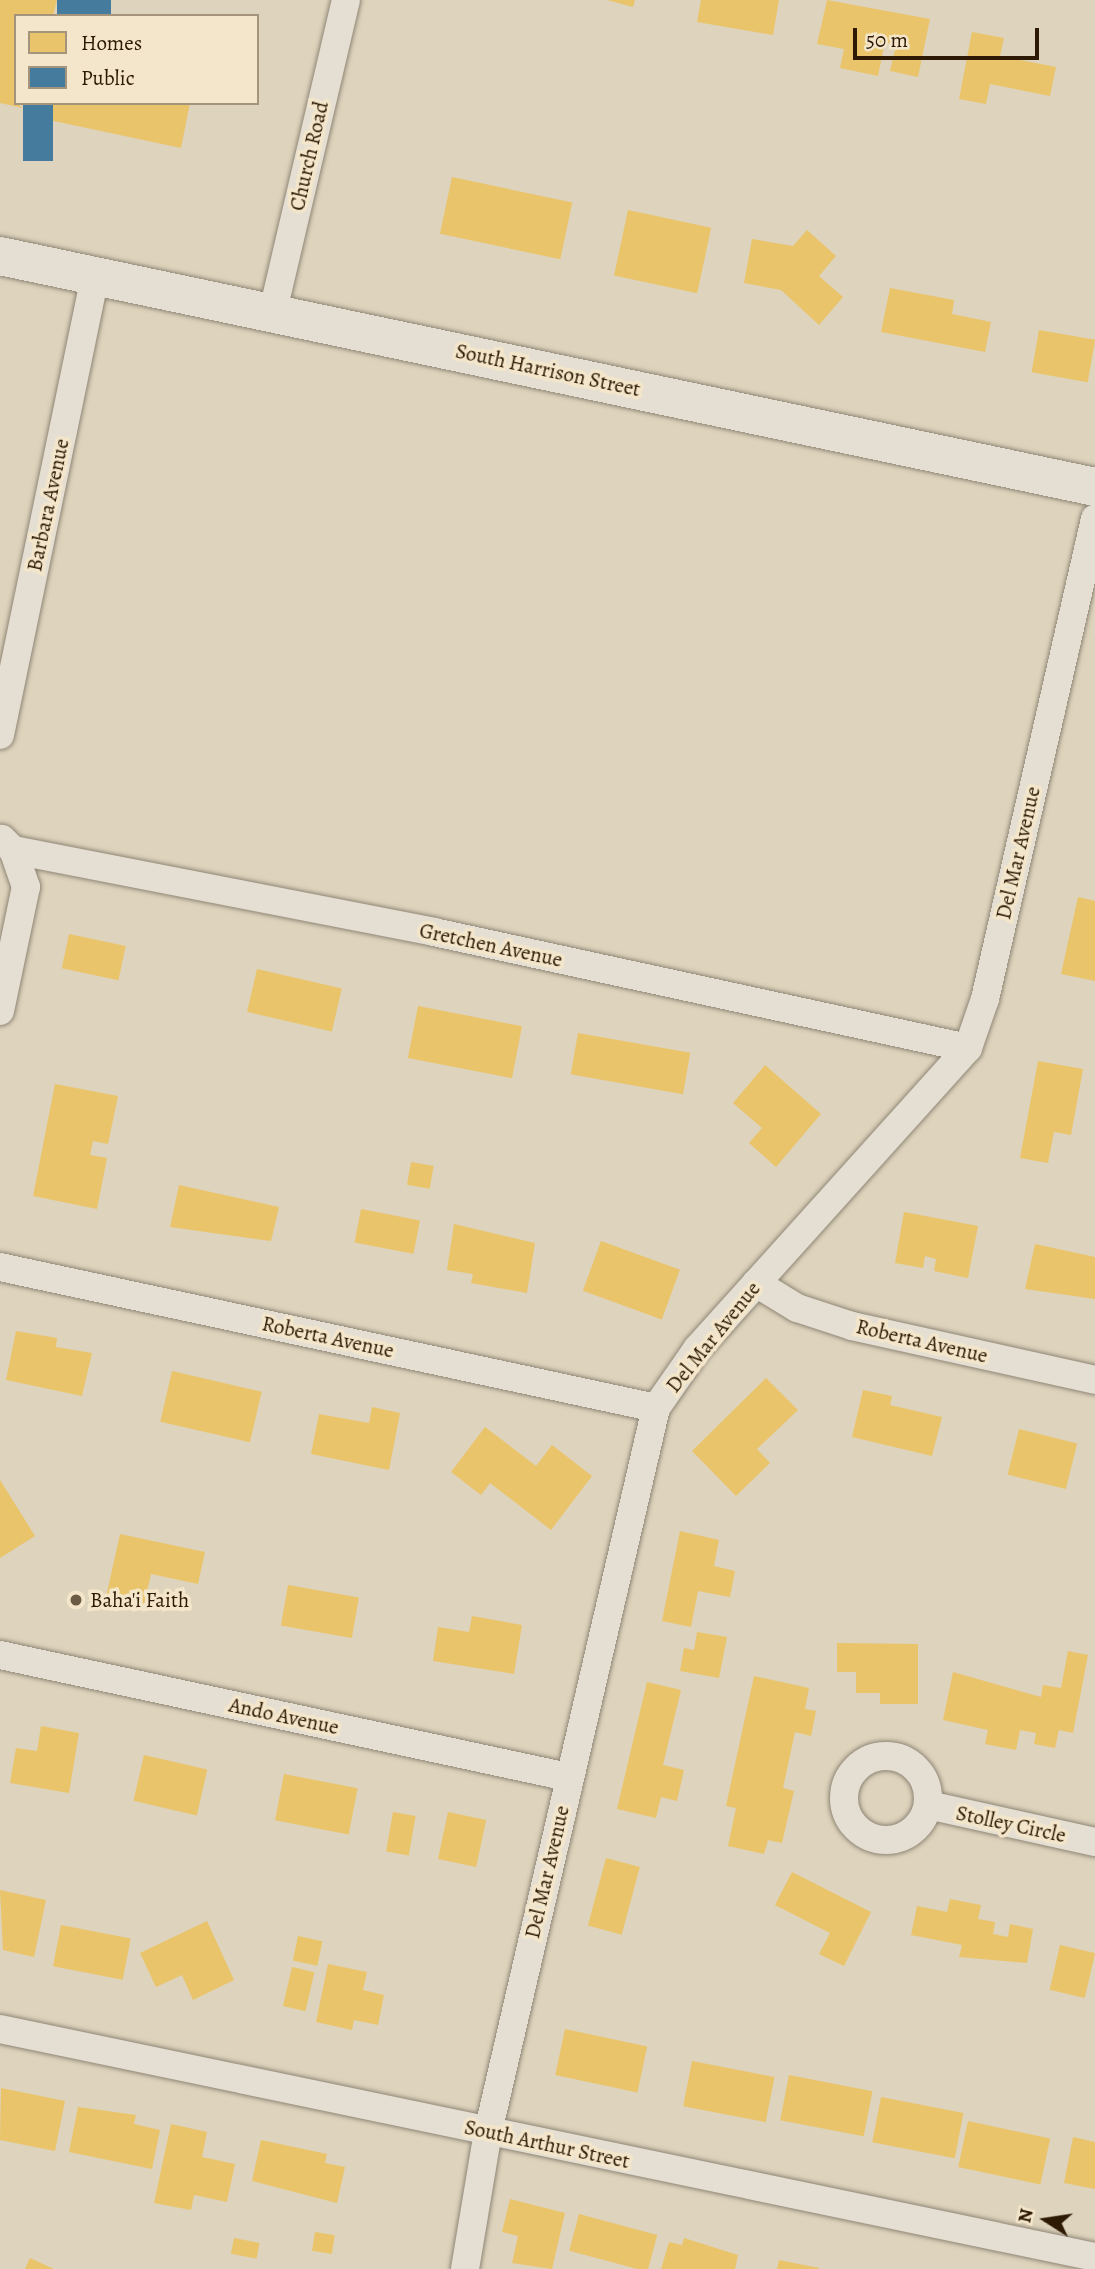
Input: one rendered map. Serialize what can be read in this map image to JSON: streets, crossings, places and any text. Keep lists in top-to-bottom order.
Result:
{
  "streets": {
    "main road": ["South Harrison Street"],
    "street": [
      "Church Road",
      "Barbara Avenue",
      "Del Mar Avenue",
      "Gretchen Avenue",
      "Roberta Avenue",
      "Ando Avenue",
      "Stolley Circle",
      "South Arthur Street"
    ]
  },
  "crossings": [
    ["Church Road", "South Harrison Street"],
    ["South Harrison Street", "Barbara Avenue"],
    ["Del Mar Avenue", "Gretchen Avenue"],
    ["Del Mar Avenue", "Roberta Avenue"],
    ["Del Mar Avenue", "Ando Avenue"],
    ["Del Mar Avenue", "South Arthur Street"]
  ],
  "places": ["Baha'i Faith"],
  "legend": ["Homes", "Public"],
  "scale_bar": "50 m",
  "north": "left"
}
